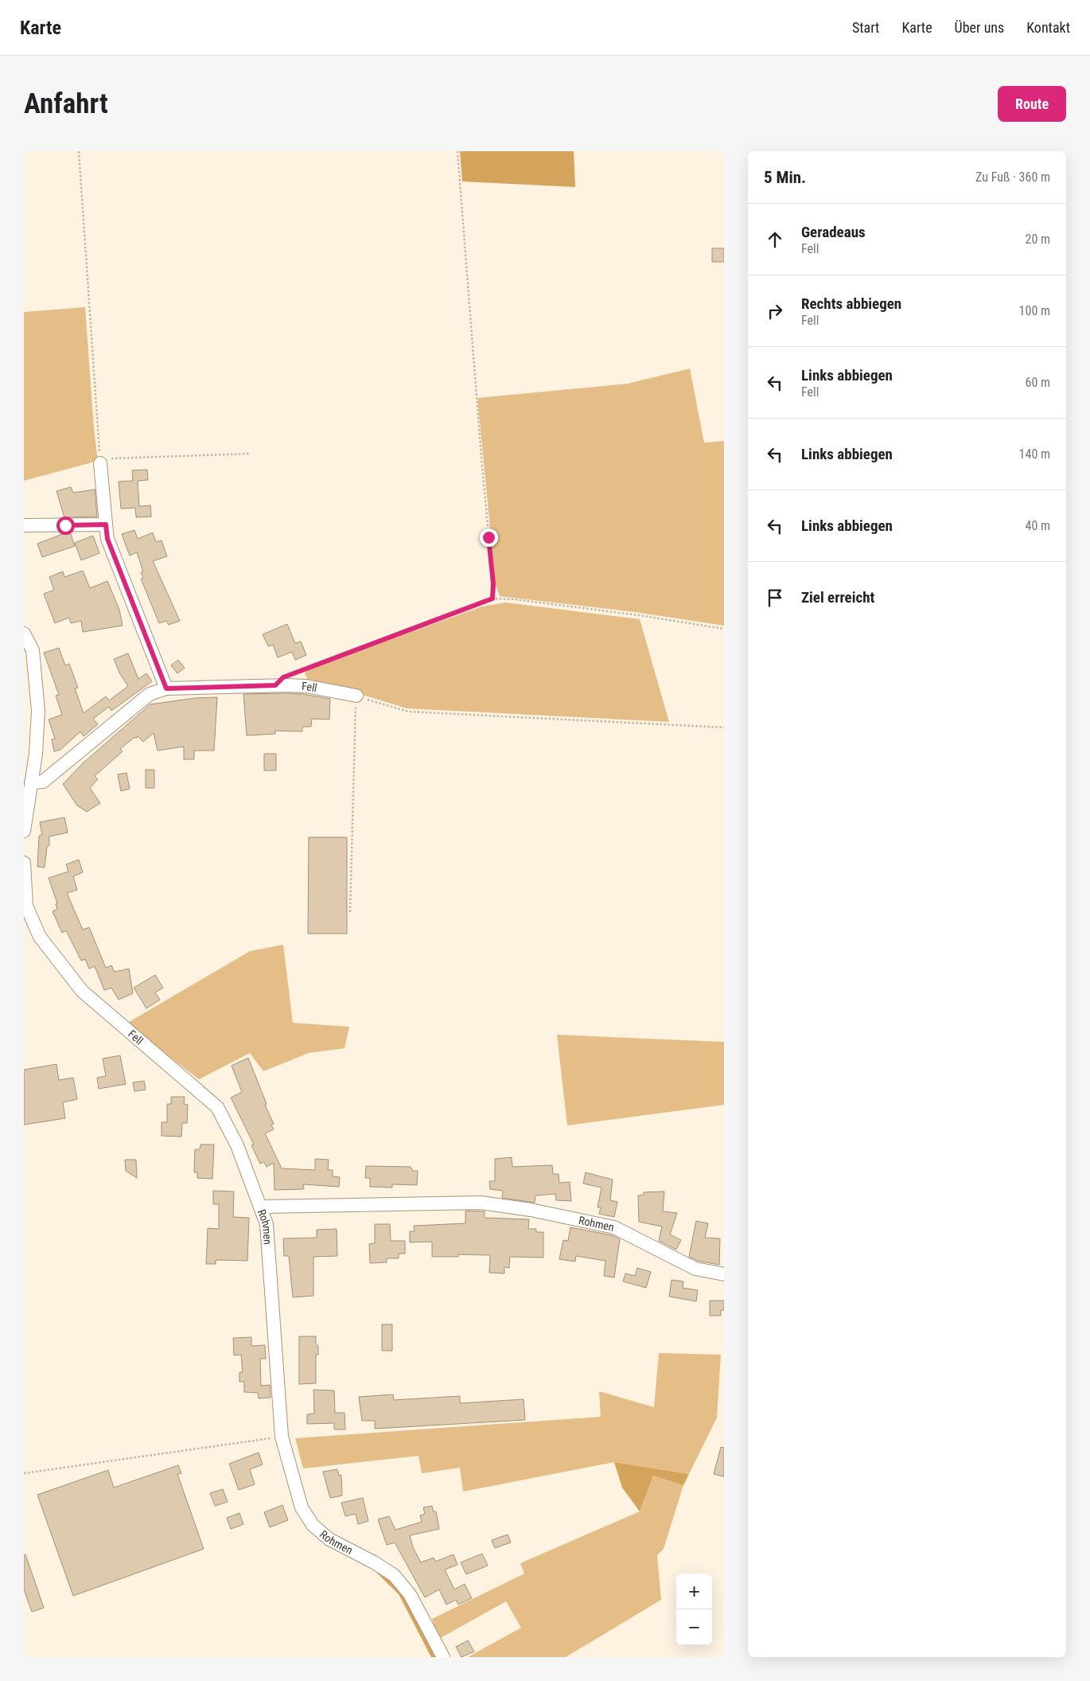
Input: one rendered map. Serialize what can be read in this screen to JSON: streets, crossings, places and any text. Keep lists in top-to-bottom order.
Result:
{
  "streets": {
    "street": ["Fell", "Rohmen"]
  },
  "crossings": [
    ["Fell", "Rohmen"]
  ],
  "page": {
    "header": "Karte",
    "nav": [
      "Start",
      "Karte",
      "Über uns",
      "Kontakt"
    ],
    "buttons": "Route",
    "title": "Anfahrt",
    "heading": ["5 Min.", "Zu Fuß · 360 m"],
    "list": [
      ["Geradeaus", "Fell", "20 m"],
      ["Rechts abbiegen", "Fell", "100 m"],
      ["Links abbiegen", "Fell", "60 m"],
      ["Links abbiegen", "140 m"],
      ["Links abbiegen", "40 m"],
      "Ziel erreicht"
    ],
    "map_buttons": ["+", "−"]
  }
}
